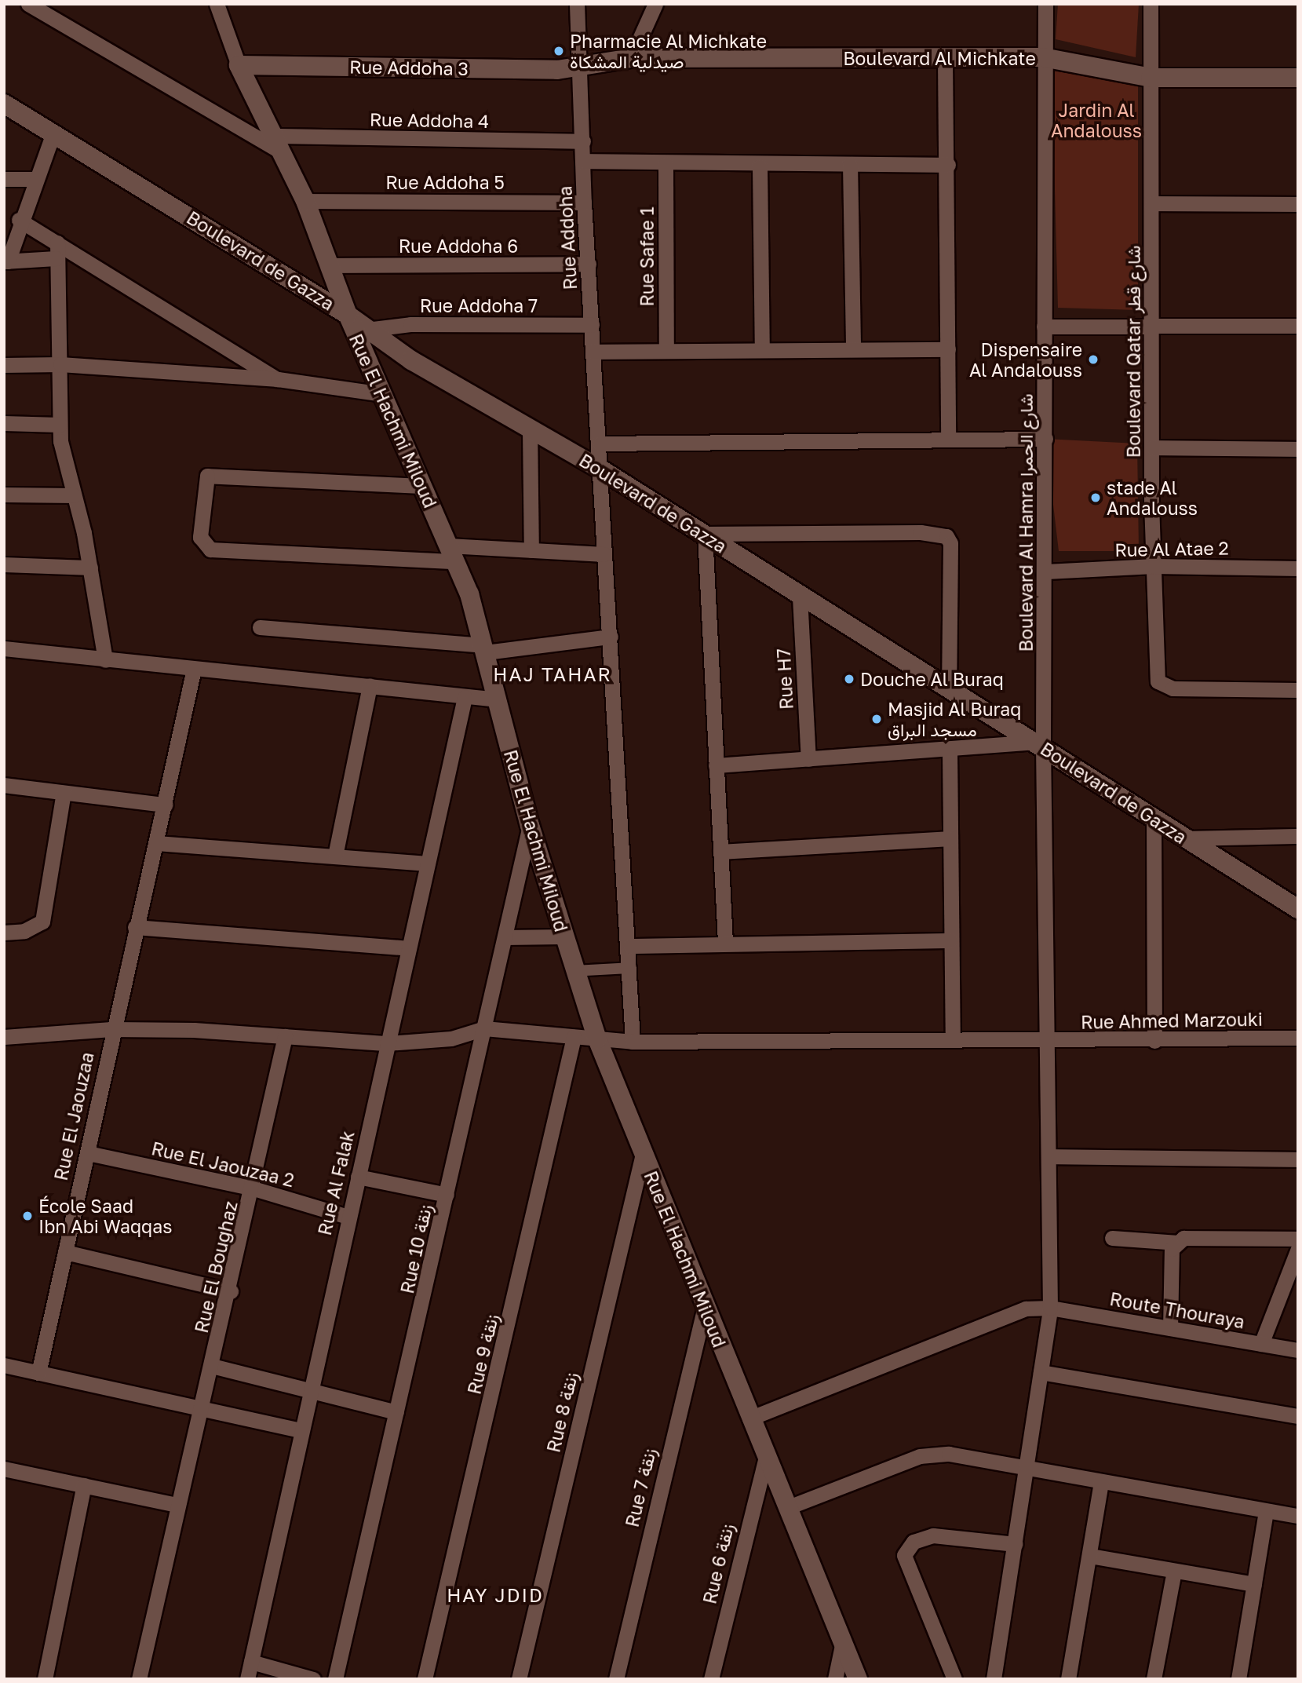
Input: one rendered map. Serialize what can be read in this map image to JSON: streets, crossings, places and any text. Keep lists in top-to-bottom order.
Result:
{
  "streets": {
    "street": [
      "Boulevard Al Michkate",
      "Rue Addoha 3",
      "Rue Addoha 4",
      "Rue Addoha 5",
      "Rue Addoha",
      "Rue Addoha 6",
      "Rue Safae 1",
      "Boulevard de Gazza",
      "Rue Addoha 7",
      "Boulevard Qatar شارع قطر",
      "Rue El Hachmi Miloud",
      "Boulevard Al Hamra شارع الحمرا",
      "Rue Al Atae 2",
      "Rue H7",
      "Rue Ahmed Marzouki",
      "Rue El Jaouzaa",
      "Rue El Jaouzaa 2",
      "Rue Al Falak",
      "Rue 10 زنقة",
      "Rue El Boughaz",
      "Route Thouraya",
      "Rue 9 زنقة",
      "Rue 8 زنقة",
      "Rue 7 زنقة",
      "Rue 6 زنقة"
    ]
  },
  "crossings": [
    ["Boulevard Al Michkate", "Rue Addoha 3"],
    ["Boulevard Al Michkate", "Rue Addoha"],
    ["Boulevard Al Michkate", "Boulevard Qatar شارع قطر"],
    ["Boulevard Al Michkate", "Boulevard Al Hamra شارع الحمرا"],
    ["Rue Addoha 3", "Rue Addoha"],
    ["Rue Addoha 3", "Rue El Hachmi Miloud"],
    ["Rue Addoha 4", "Rue Addoha"],
    ["Rue Addoha 4", "Rue El Hachmi Miloud"],
    ["Rue Addoha 5", "Rue Addoha"],
    ["Rue Addoha 5", "Rue El Hachmi Miloud"],
    ["Rue Addoha", "Rue Addoha 6"],
    ["Rue Addoha", "Boulevard de Gazza"],
    ["Rue Addoha", "Rue Addoha 7"],
    ["Rue Addoha", "Rue Ahmed Marzouki"],
    ["Rue Addoha 6", "Rue El Hachmi Miloud"],
    ["Boulevard de Gazza", "Rue Addoha 7"],
    ["Boulevard de Gazza", "Rue El Hachmi Miloud"],
    ["Boulevard de Gazza", "Boulevard Al Hamra شارع الحمرا"],
    ["Boulevard de Gazza", "Rue H7"],
    ["Boulevard Qatar شارع قطر", "Rue Al Atae 2"],
    ["Rue El Hachmi Miloud", "Rue Ahmed Marzouki"],
    ["Rue El Hachmi Miloud", "Rue 10 زنقة"],
    ["Rue El Hachmi Miloud", "Route Thouraya"],
    ["Rue El Hachmi Miloud", "Rue 8 زنقة"],
    ["Rue El Hachmi Miloud", "Rue 7 زنقة"],
    ["Rue El Hachmi Miloud", "Rue 6 زنقة"],
    ["Boulevard Al Hamra شارع الحمرا", "Rue Al Atae 2"],
    ["Boulevard Al Hamra شارع الحمرا", "Rue Ahmed Marzouki"],
    ["Boulevard Al Hamra شارع الحمرا", "Route Thouraya"],
    ["Rue Ahmed Marzouki", "Rue 10 زنقة"],
    ["Rue Ahmed Marzouki", "Rue 9 زنقة"],
    ["Rue El Jaouzaa", "Rue El Jaouzaa 2"],
    ["Rue El Jaouzaa 2", "Rue Al Falak"],
    ["Rue El Jaouzaa 2", "Rue El Boughaz"]
  ],
  "districts": ["HAJ TAHAR", "HAY JDID"],
  "parks": ["Jardin Al Andalouss"],
  "places": [
    "Pharmacie Al Michkate صيدلية المشكاة",
    "Dispensaire Al Andalouss",
    "stade Al Andalouss",
    "Douche Al Buraq",
    "Masjid Al Buraq مسجد البراق",
    "École Saad Ibn Abi Waqqas"
  ]
}
